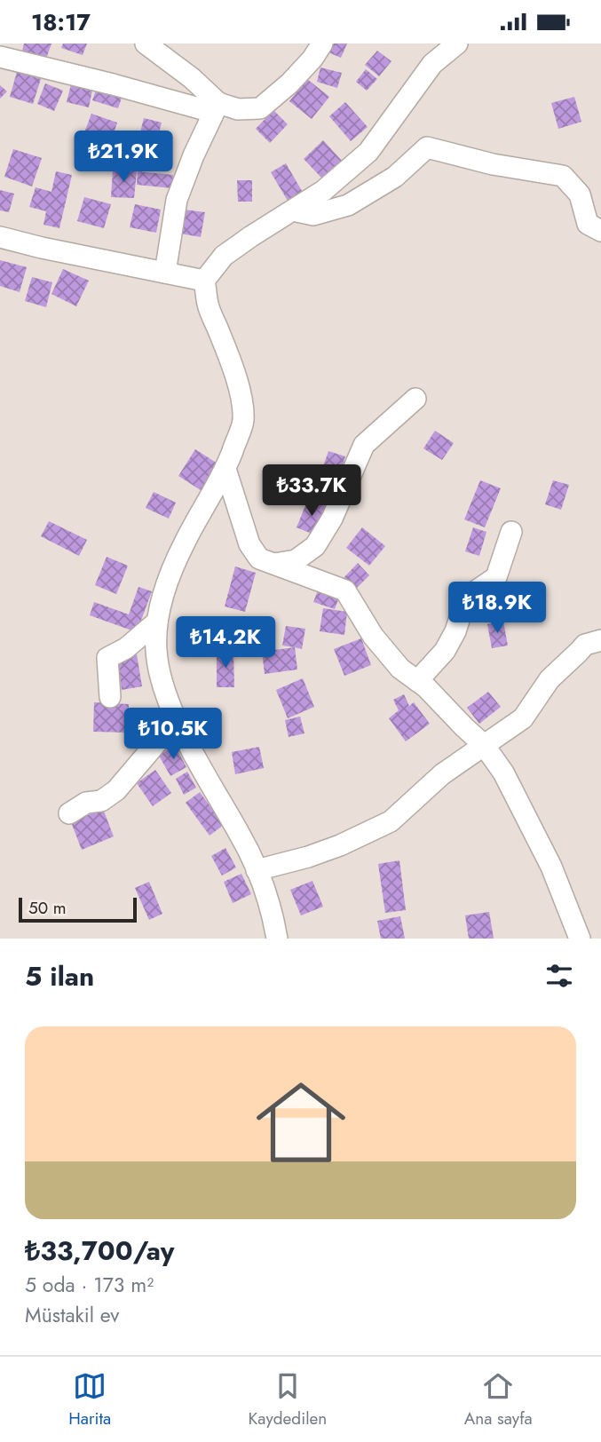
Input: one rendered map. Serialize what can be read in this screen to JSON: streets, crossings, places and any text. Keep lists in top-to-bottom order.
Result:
{
  "scale_bar": "50 m",
  "page": {
    "status": "18:17",
    "price": [
      "₺21.9K",
      "₺33.7K",
      "₺18.9K",
      "₺14.2K",
      "₺10.5K"
    ],
    "scale": "50 m",
    "heading": "5 ilan",
    "list": [
      {
        "name": "₺33,700/ay",
        "note": "5 oda · 173 m² · Müstakil ev"
      }
    ],
    "tabs": ["Harita", "Kaydedilen", "Ana sayfa"]
  }
}
